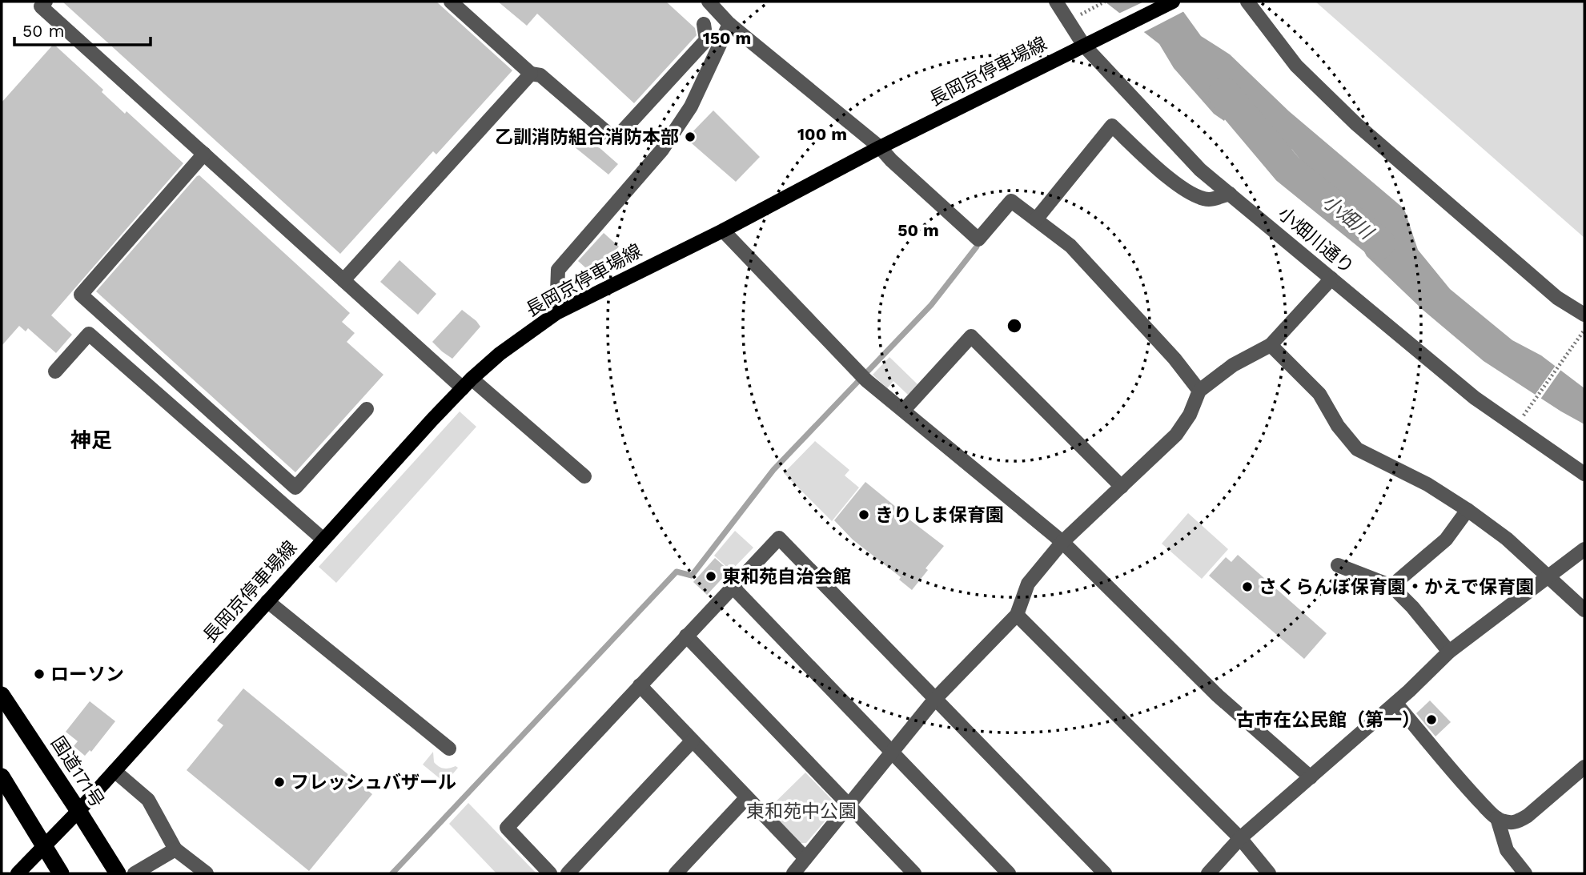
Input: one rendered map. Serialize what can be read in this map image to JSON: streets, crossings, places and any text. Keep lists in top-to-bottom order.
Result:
{
  "streets": {
    "highway": ["国道171号"],
    "main road": ["長岡京停車場線"],
    "street": ["小畑川通り"]
  },
  "crossings": [
    ["長岡京停車場線", "小畑川通り"],
    ["長岡京停車場線", "国道171号"]
  ],
  "districts": ["神足"],
  "water": ["小畑川"],
  "parks": ["東和苑中公園"],
  "places": [
    "乙訓消防組合消防本部",
    "きりしま保育園",
    "東和苑自治会館",
    "さくらんぼ保育園・かえで保育園",
    "ローソン",
    "古市在公民館（第一）",
    "フレッシュバザール"
  ],
  "scale_bar": "50 m",
  "rings": ["150 m", "100 m", "50 m"]
}
